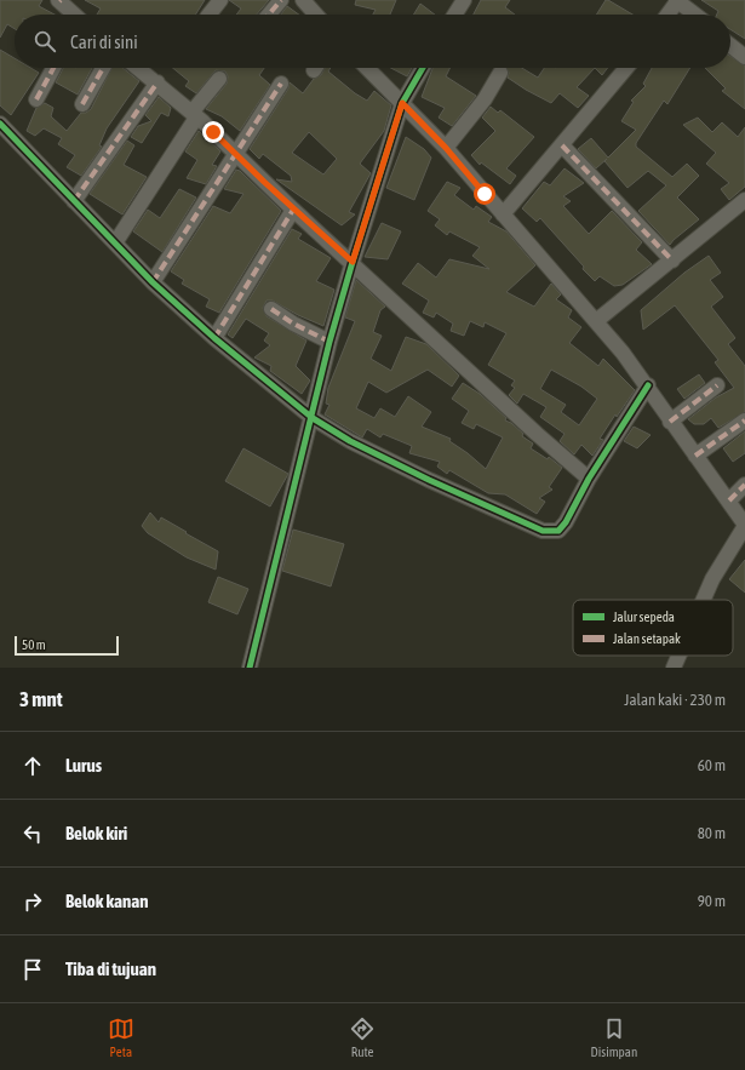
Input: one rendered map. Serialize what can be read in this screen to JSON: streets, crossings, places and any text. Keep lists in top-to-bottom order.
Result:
{
  "legend": ["Jalur sepeda", "Jalan setapak"],
  "scale_bar": "50 m",
  "page": {
    "search": "Cari di sini",
    "scale": "50 m",
    "heading": ["3 mnt", "Jalan kaki · 230 m"],
    "list": [
      ["Lurus", "60 m"],
      ["Belok kiri", "80 m"],
      ["Belok kanan", "90 m"],
      "Tiba di tujuan"
    ],
    "nav": ["Peta", "Rute", "Disimpan"]
  }
}
